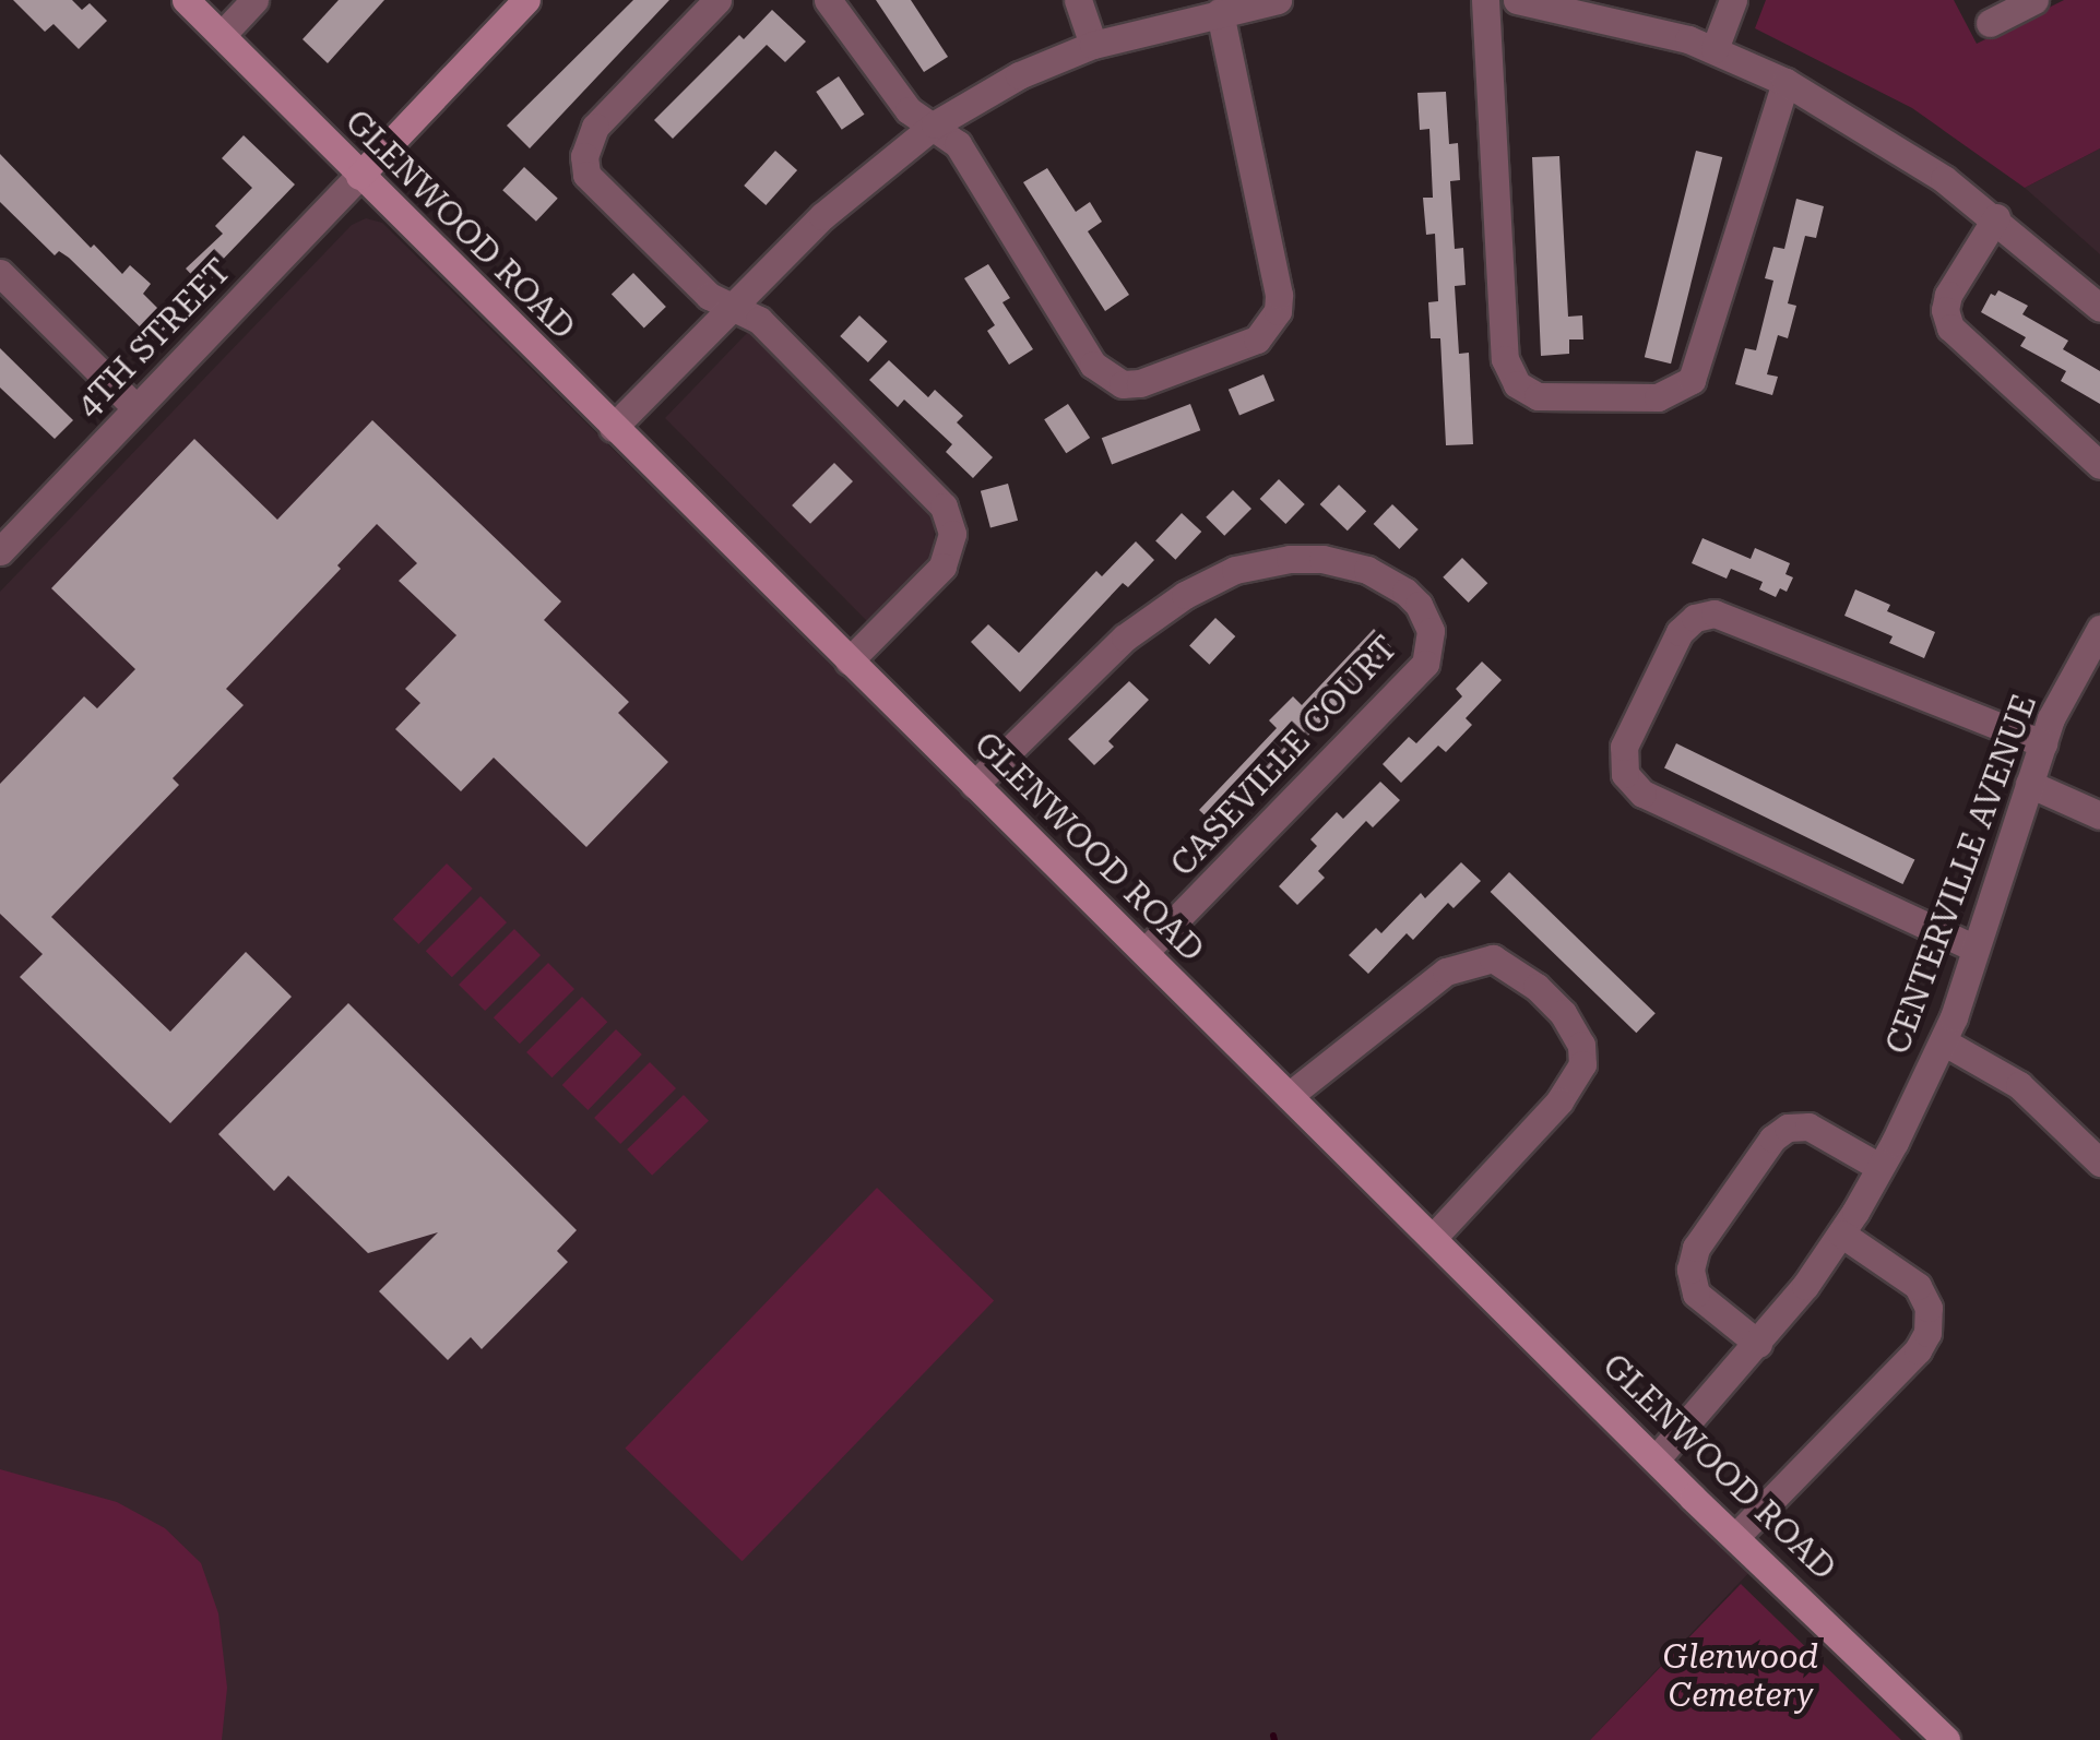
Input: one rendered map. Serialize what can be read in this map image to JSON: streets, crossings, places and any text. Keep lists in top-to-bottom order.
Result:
{
  "streets": {
    "street": [
      "GLENWOOD ROAD",
      "4TH STREET",
      "CASEVILLE COURT",
      "CENTERVILLE AVENUE"
    ]
  },
  "crossings": [
    ["GLENWOOD ROAD", "4TH STREET"],
    ["GLENWOOD ROAD", "CASEVILLE COURT"],
    ["GLENWOOD ROAD", "CENTERVILLE AVENUE"]
  ],
  "parks": ["Glenwood Cemetery"]
}
